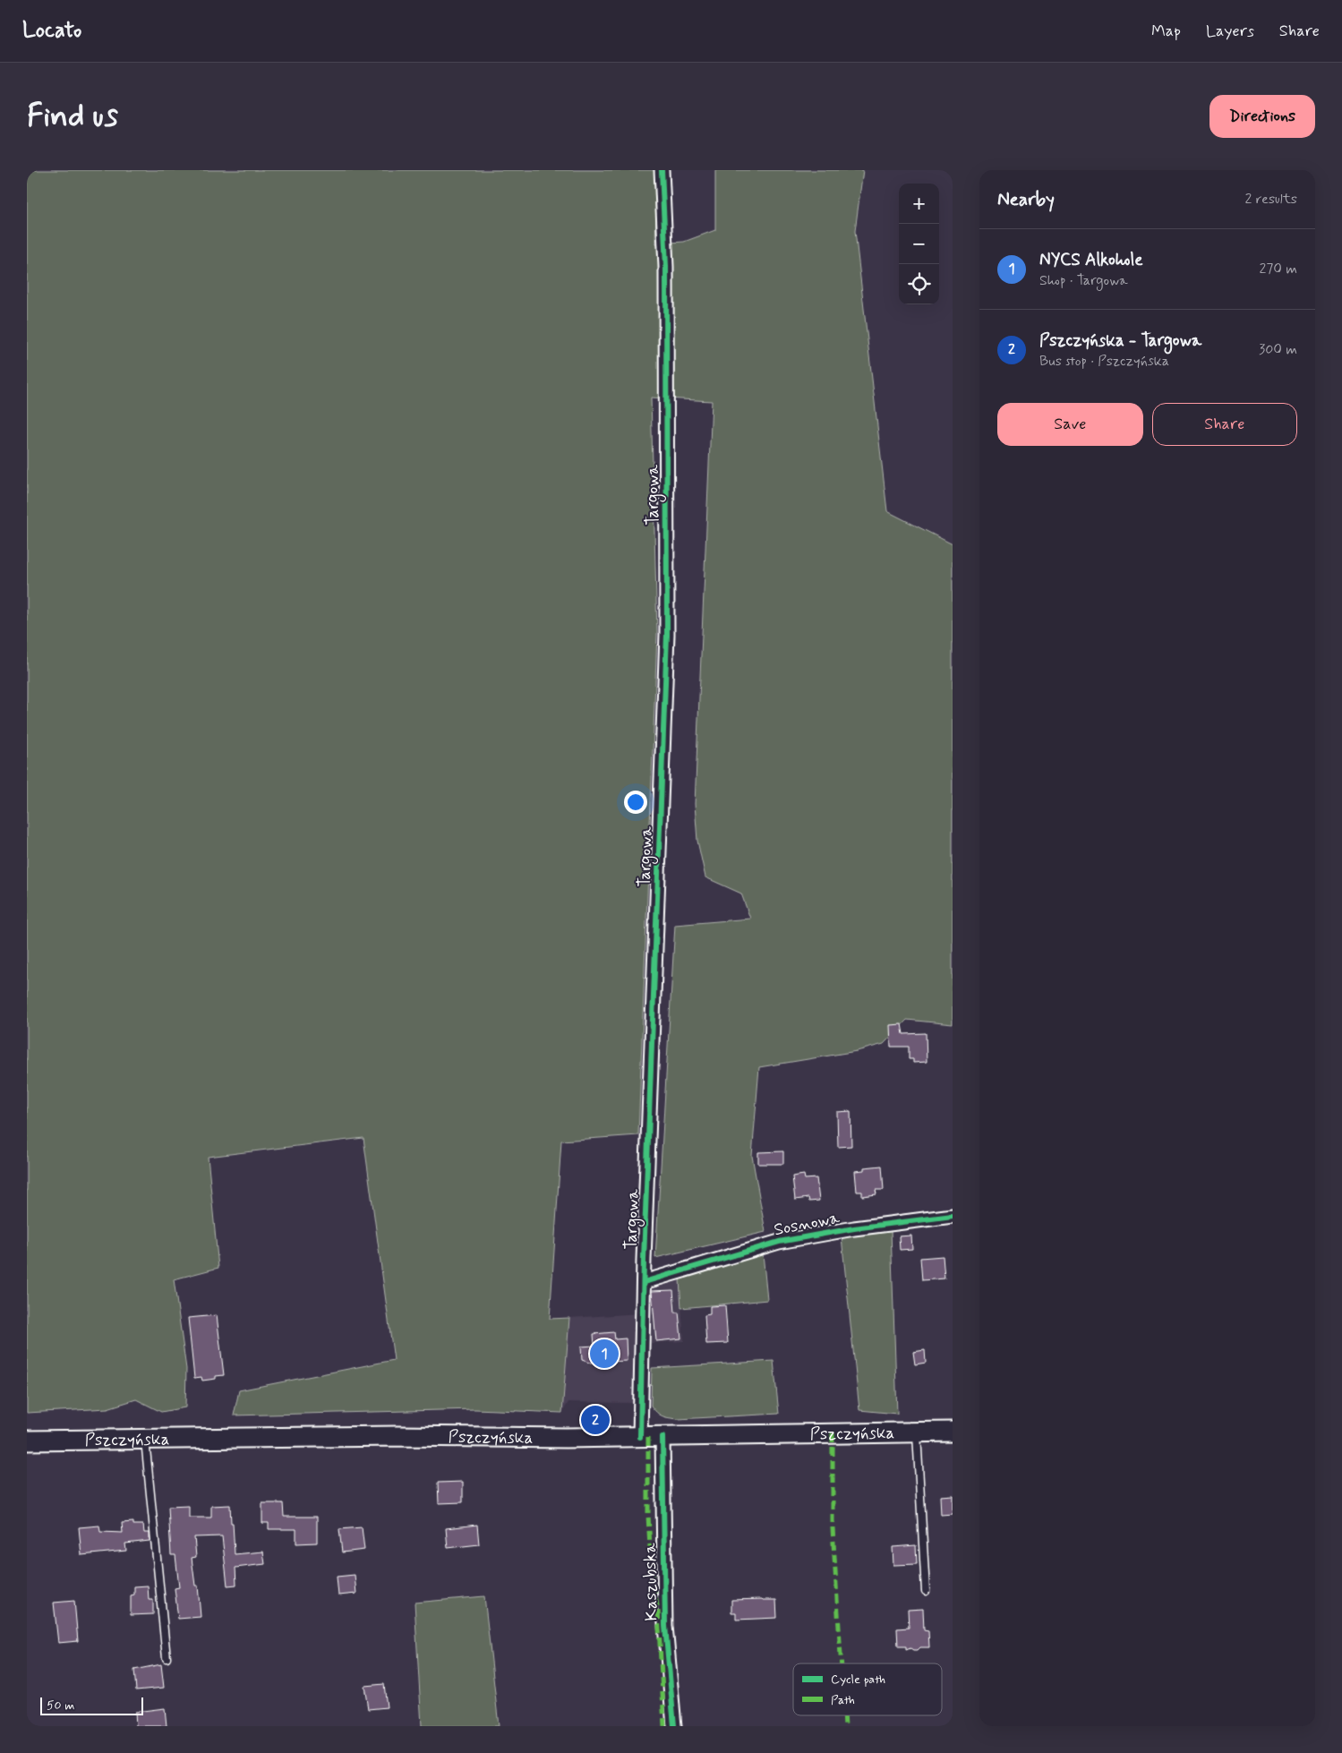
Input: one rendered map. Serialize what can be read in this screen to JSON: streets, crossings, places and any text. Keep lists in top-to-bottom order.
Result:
{
  "streets": {
    "main road": ["Pszczyńska"],
    "street": ["Targowa", "Sosnowa", "Kaszubska"]
  },
  "crossings": [
    ["Targowa", "Sosnowa"],
    ["Targowa", "Pszczyńska"],
    ["Pszczyńska", "Kaszubska"]
  ],
  "legend": ["Cycle path", "Path"],
  "scale_bar": "50 m",
  "page": {
    "header": "Locato",
    "nav": ["Map", "Layers", "Share"],
    "buttons": [
      "Directions",
      ["Save", "Share"]
    ],
    "title": "Find us",
    "heading": ["Nearby", "2 results"],
    "map_buttons": ["+", "−"],
    "list": [
      {
        "mark": "1",
        "name": "NYCS Alkohole",
        "note": "Shop · Targowa",
        "value": "270 m"
      },
      {
        "mark": "2",
        "name": "Pszczyńska - Targowa",
        "note": "Bus stop · Pszczyńska",
        "value": "300 m"
      }
    ],
    "pins": ["1", "2"],
    "scale": "50 m"
  }
}
